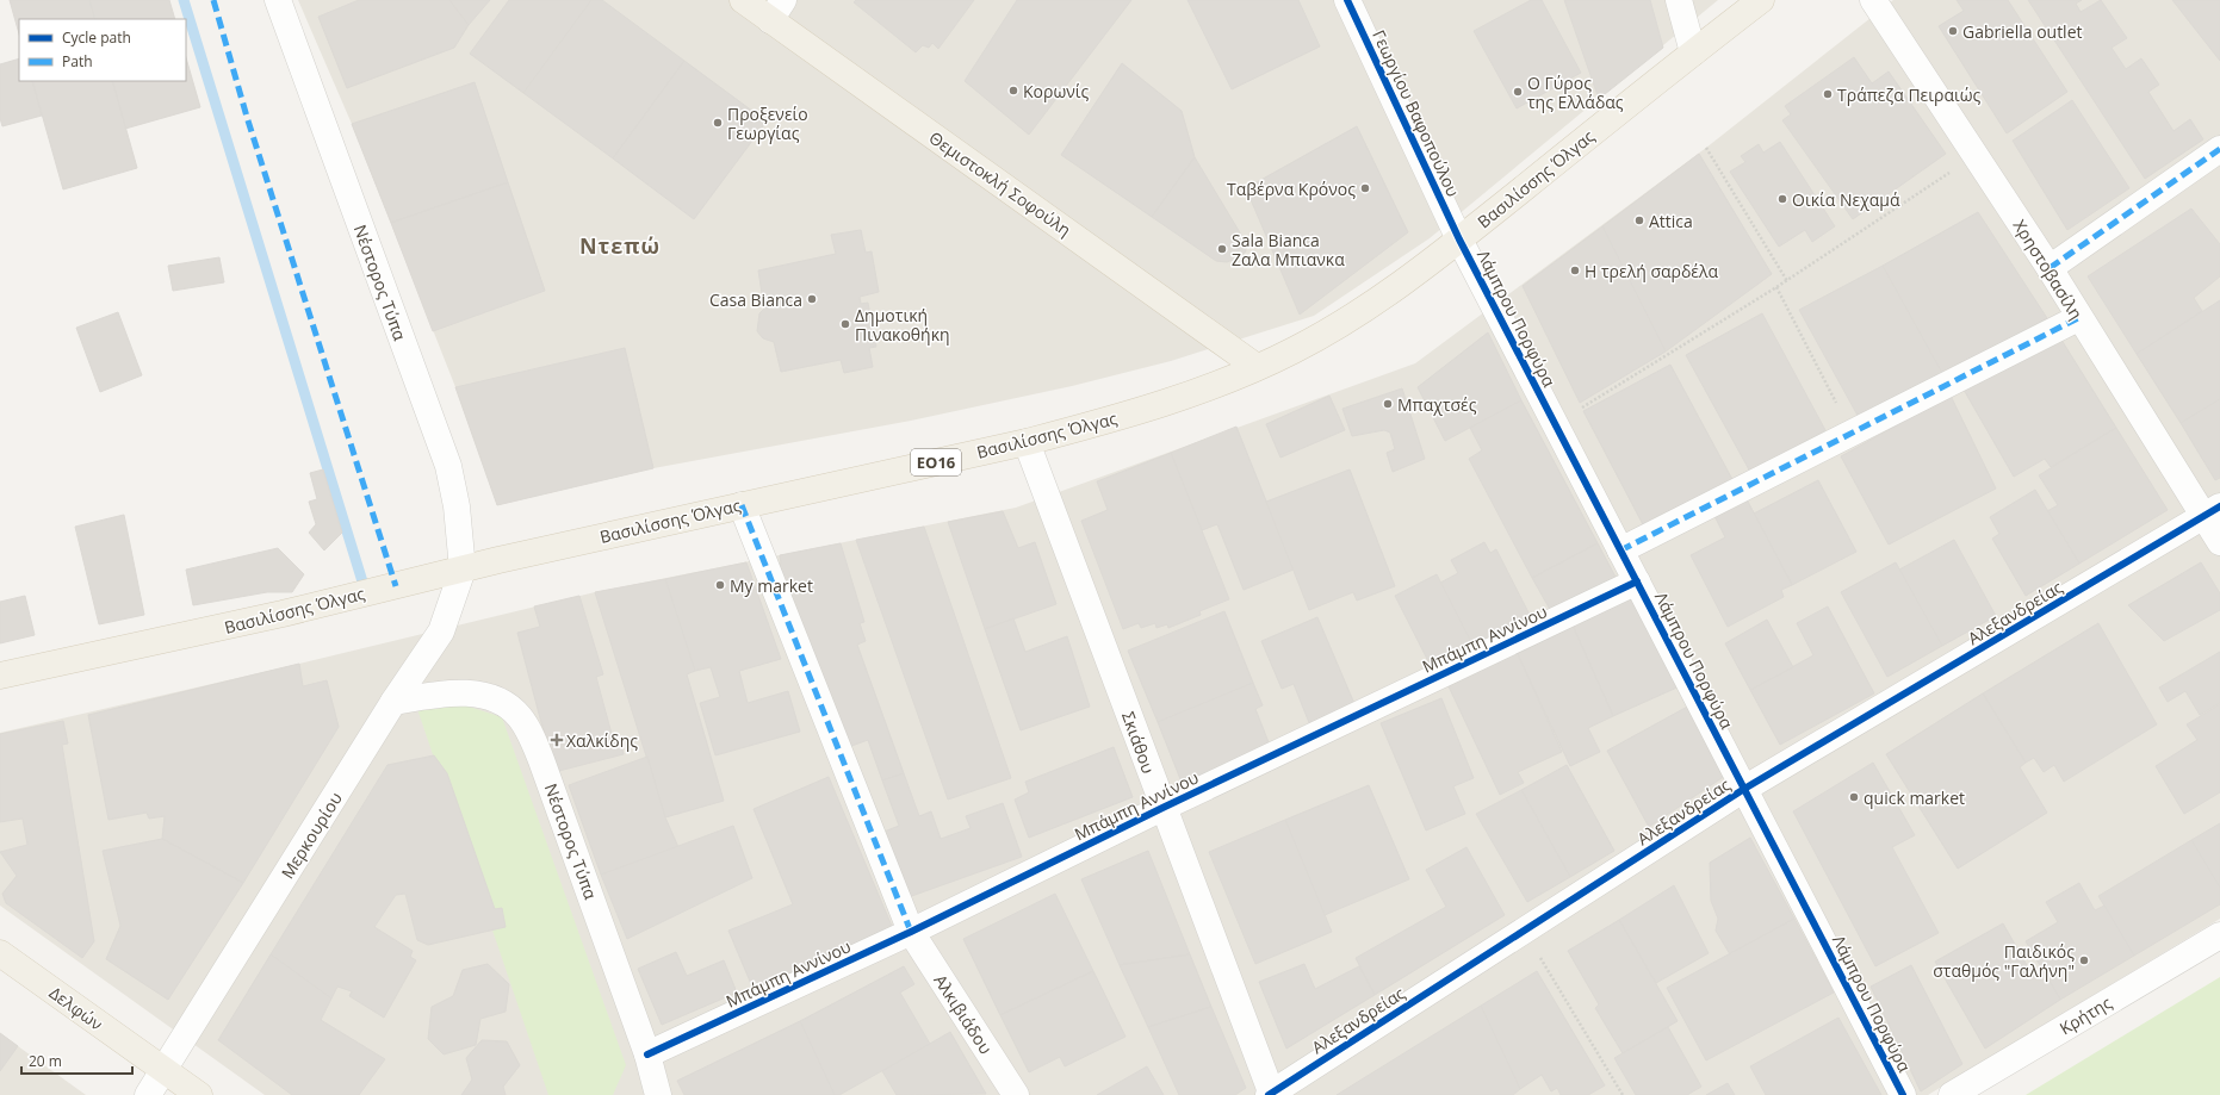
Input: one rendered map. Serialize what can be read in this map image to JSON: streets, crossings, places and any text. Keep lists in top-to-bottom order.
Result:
{
  "streets": {
    "main road": [
      "Βασιλίσσης Όλγας",
      "Θεμιστοκλή Σοφούλη",
      "ΕΟ16",
      "Δελφών"
    ],
    "street": [
      "Γεωργίου Βαφοπούλου",
      "Χρηστοβασίλη",
      "Νέστορος Τύπα",
      "Λάμπρου Πορφύρα",
      "Αλεξανδρείας",
      "Μπάμπη Αννίνου",
      "Σκιάθου",
      "Μερκουρίου",
      "Αλκιβιάδου",
      "Κρήτης"
    ]
  },
  "crossings": [
    ["Γεωργίου Βαφοπούλου", "Βασιλίσσης Όλγας"],
    ["Γεωργίου Βαφοπούλου", "Λάμπρου Πορφύρα"],
    ["Βασιλίσσης Όλγας", "Θεμιστοκλή Σοφούλη"],
    ["Βασιλίσσης Όλγας", "Νέστορος Τύπα"],
    ["Βασιλίσσης Όλγας", "Λάμπρου Πορφύρα"],
    ["Βασιλίσσης Όλγας", "Σκιάθου"],
    ["Βασιλίσσης Όλγας", "Μερκουρίου"],
    ["Βασιλίσσης Όλγας", "Αλκιβιάδου"],
    ["Χρηστοβασίλη", "Αλεξανδρείας"],
    ["Νέστορος Τύπα", "Μπάμπη Αννίνου"],
    ["Νέστορος Τύπα", "Μερκουρίου"],
    ["Λάμπρου Πορφύρα", "Αλεξανδρείας"],
    ["Λάμπρου Πορφύρα", "Μπάμπη Αννίνου"],
    ["Αλεξανδρείας", "Σκιάθου"],
    ["Μπάμπη Αννίνου", "Σκιάθου"],
    ["Μπάμπη Αννίνου", "Αλκιβιάδου"],
    ["Μερκουρίου", "Δελφών"]
  ],
  "districts": ["Ντεπώ"],
  "places": {
    "other": [
      "Gabriella outlet",
      "Κορωνίς",
      "Ο Γύρος της Ελλάδας",
      "Τράπεζα Πειραιώς",
      "Προξενείο Γεωργίας",
      "Ταβέρνα Κρόνος",
      "Οικία Νεχαμά",
      "Attica",
      "Sala Bianca Ζαλα Μπιανκα",
      "Η τρελή σαρδέλα",
      "Casa Bianca",
      "Δημοτική Πινακοθήκη",
      "Μπαχτσές",
      "My market",
      "quick market",
      "Παιδικός σταθμός \"Γαλήνη\""
    ],
    "health": ["Χαλκίδης"]
  },
  "legend": ["Cycle path", "Path"],
  "scale_bar": "20 m"
}
